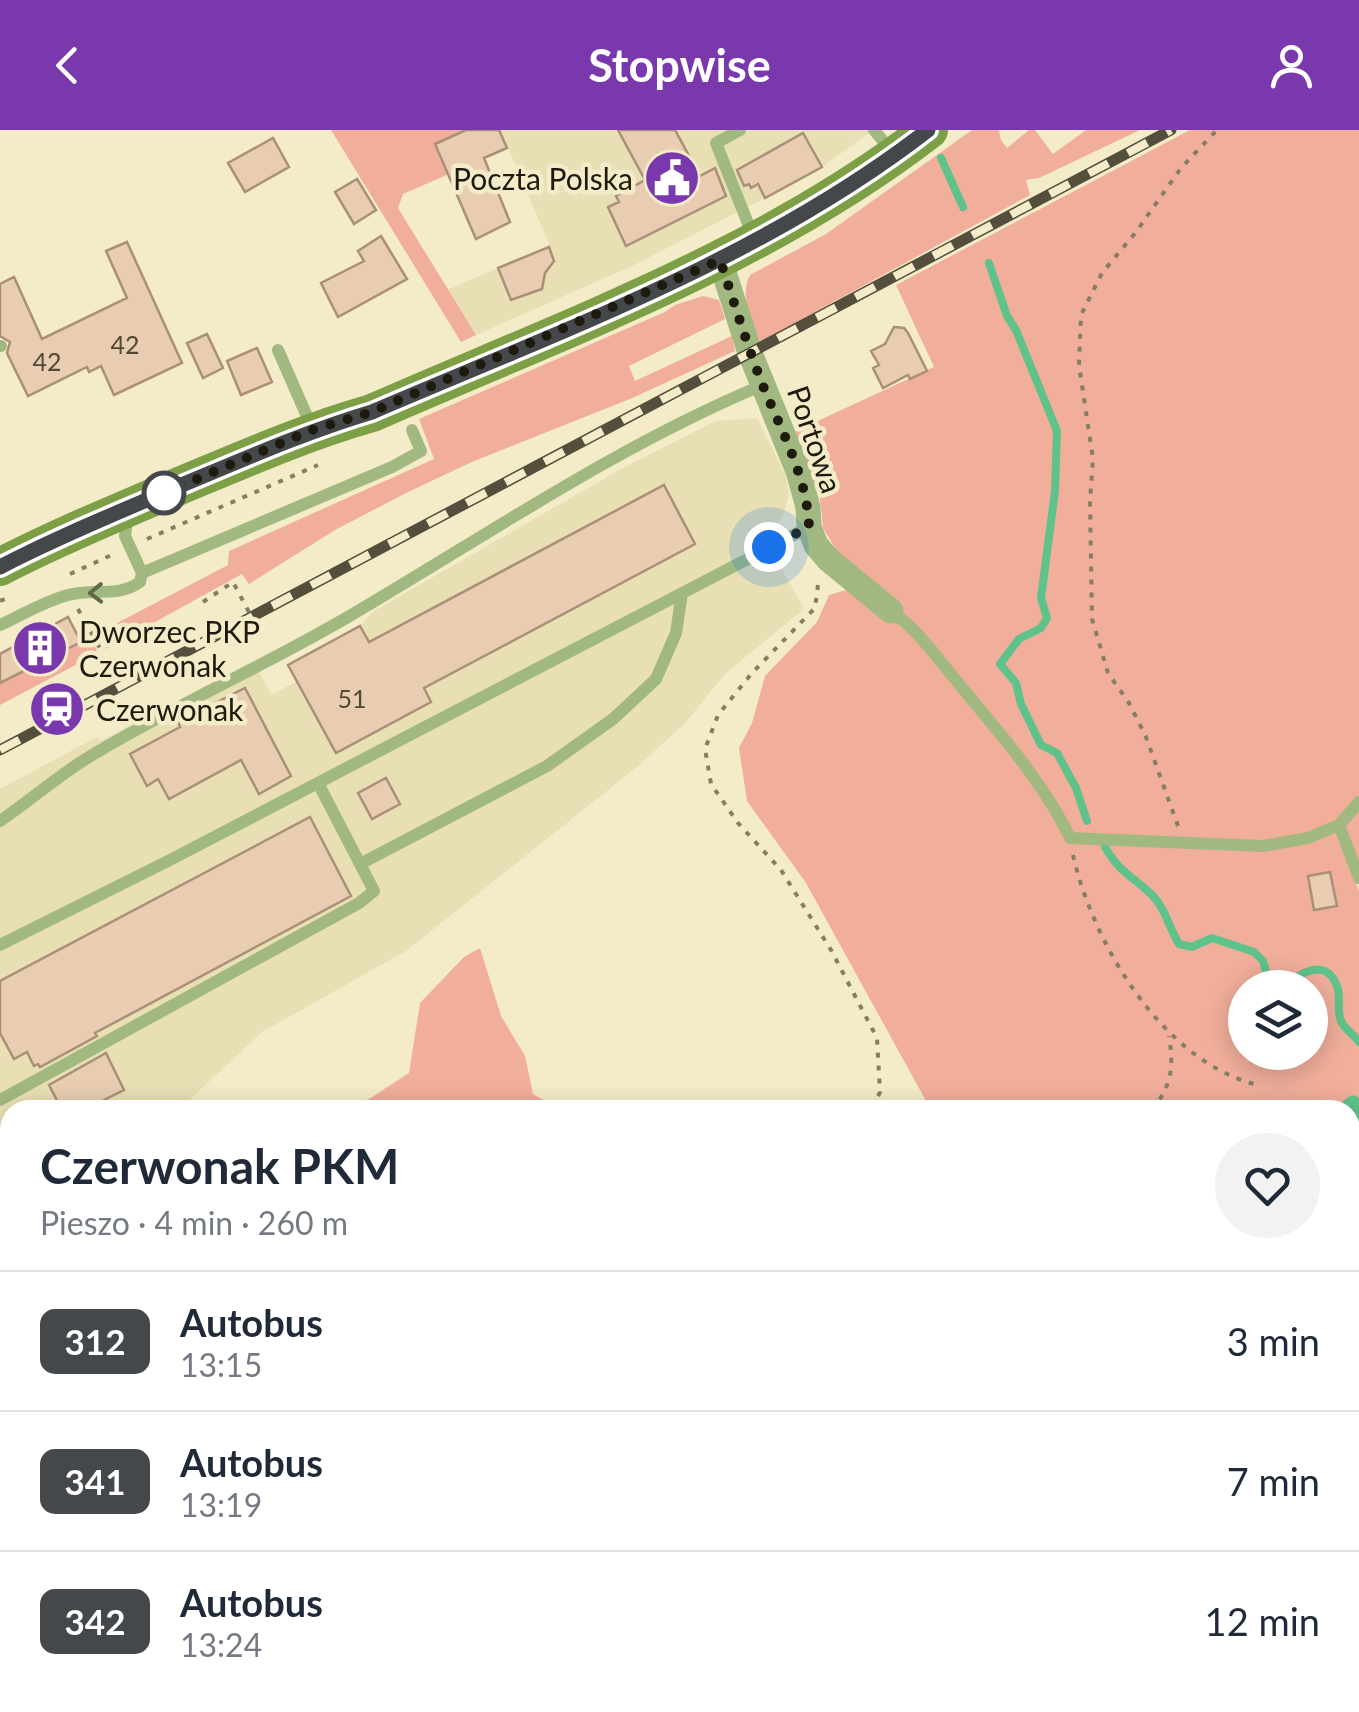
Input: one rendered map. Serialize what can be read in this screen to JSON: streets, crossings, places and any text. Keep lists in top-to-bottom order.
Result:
{
  "streets": {
    "street": ["Portowa"]
  },
  "places": {
    "public building": ["Poczta Polska"],
    "building": ["Dworzec PKP Czerwonak"],
    "station": ["Czerwonak"]
  },
  "lines": ["bus line 312"],
  "house_numbers": ["42", "42", "51"],
  "page": {
    "header": "Stopwise",
    "heading": ["Czerwonak PKM", "Pieszo · 4 min · 260 m"],
    "list": [
      {
        "mark": "312",
        "name": "Autobus",
        "note": "13:15",
        "value": "3 min"
      },
      {
        "mark": "341",
        "name": "Autobus",
        "note": "13:19",
        "value": "7 min"
      },
      {
        "mark": "342",
        "name": "Autobus",
        "note": "13:24",
        "value": "12 min"
      }
    ]
  }
}
